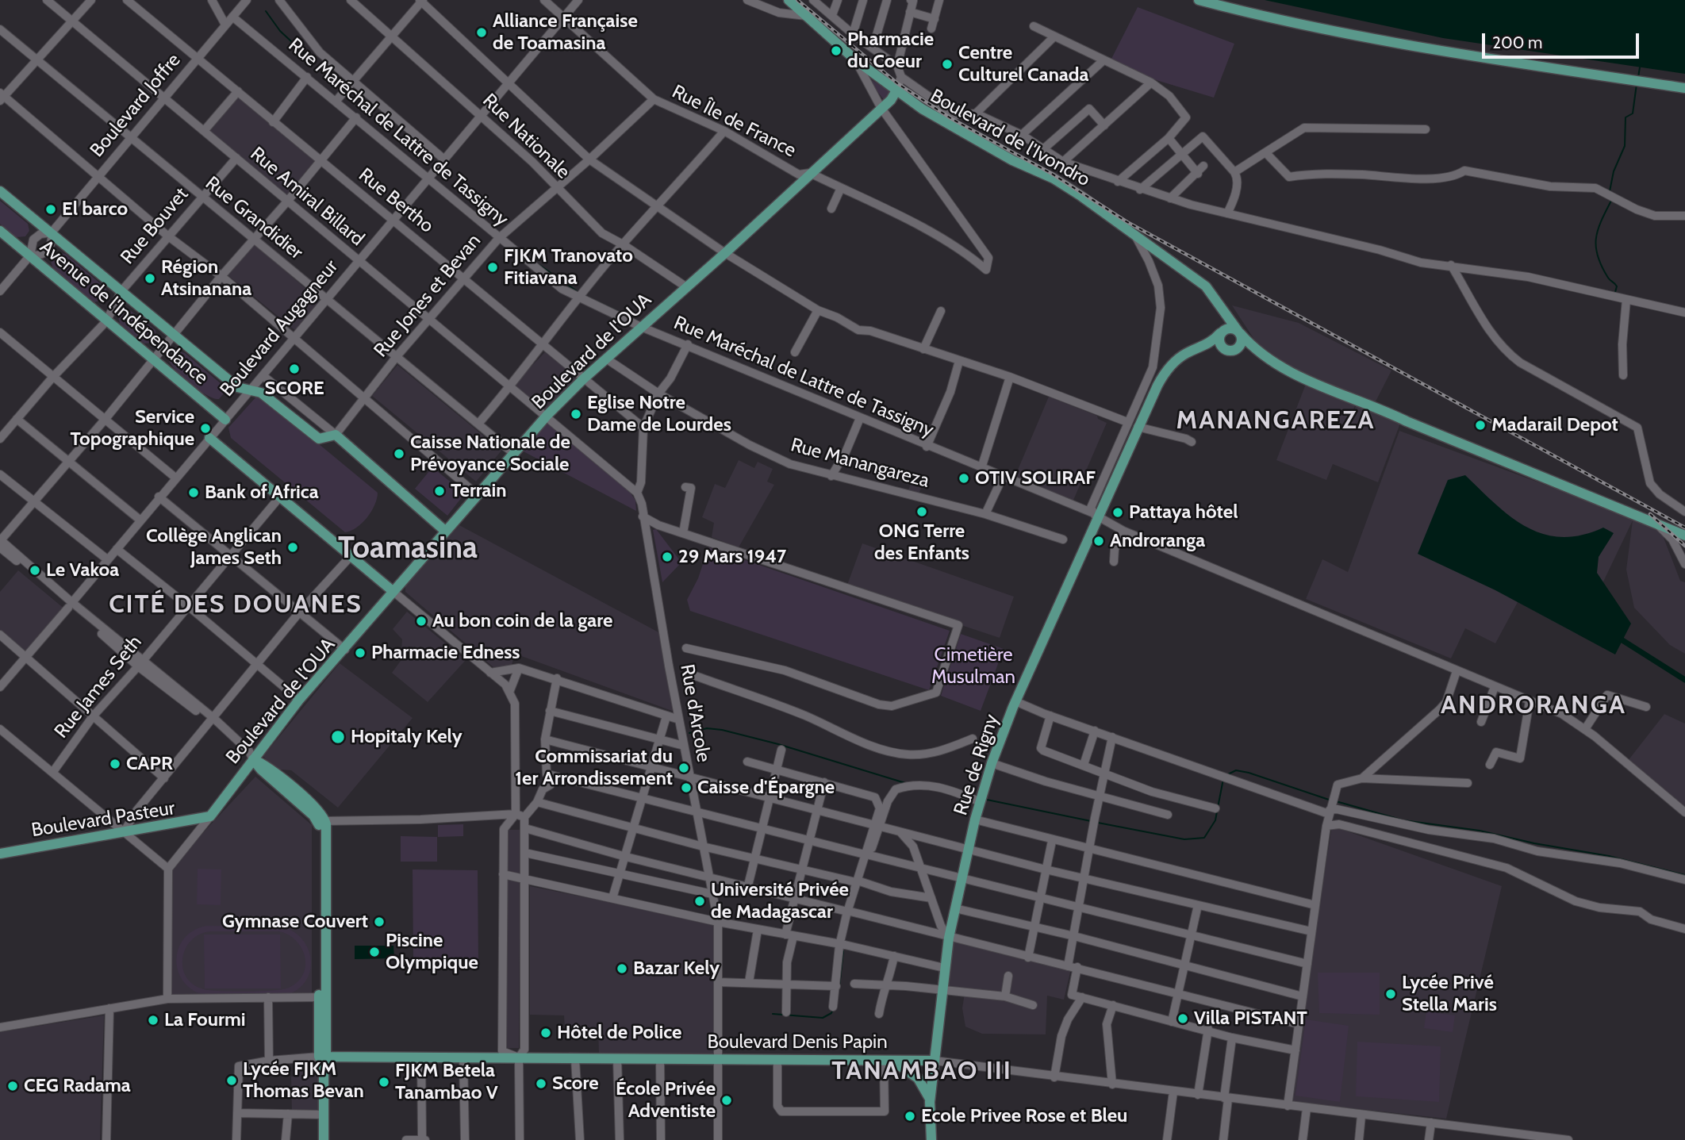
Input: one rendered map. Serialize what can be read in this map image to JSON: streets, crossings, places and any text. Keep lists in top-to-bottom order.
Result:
{
  "streets": {
    "main road": [
      "Boulevard de l'Ivondro",
      "Avenue de l'Indépendance",
      "Boulevard de l'OUA",
      "Rue de Rigny",
      "Boulevard Pasteur",
      "Boulevard Denis Papin"
    ],
    "street": [
      "Boulevard Joffre",
      "Rue Île de France",
      "Rue Maréchal de Lattre de Tassigny",
      "Rue Nationale",
      "Rue Amiral Billard",
      "Rue Bertho",
      "Rue Grandidier",
      "Rue Bouvet",
      "Rue Jones et Bevan",
      "Boulevard Augagneur",
      "Rue Manangareza",
      "Rue James Seth",
      "Rue d'Arcole"
    ]
  },
  "crossings": [
    ["Boulevard Joffre", "Rue Maréchal de Lattre de Tassigny"],
    ["Boulevard Joffre", "Rue Amiral Billard"],
    ["Boulevard Joffre", "Rue Bertho"],
    ["Boulevard Joffre", "Rue Grandidier"],
    ["Boulevard Joffre", "Avenue de l'Indépendance"],
    ["Rue Île de France", "Rue Jones et Bevan"],
    ["Rue Île de France", "Boulevard Augagneur"],
    ["Rue Île de France", "Boulevard de l'OUA"],
    ["Rue Maréchal de Lattre de Tassigny", "Rue Jones et Bevan"],
    ["Rue Maréchal de Lattre de Tassigny", "Boulevard Augagneur"],
    ["Rue Maréchal de Lattre de Tassigny", "Boulevard de l'OUA"],
    ["Rue Maréchal de Lattre de Tassigny", "Rue de Rigny"],
    ["Rue Nationale", "Rue Jones et Bevan"],
    ["Rue Nationale", "Boulevard Augagneur"],
    ["Rue Nationale", "Boulevard de l'OUA"],
    ["Boulevard de l'Ivondro", "Boulevard de l'OUA"],
    ["Boulevard de l'Ivondro", "Rue de Rigny"],
    ["Rue Amiral Billard", "Rue Bouvet"],
    ["Rue Amiral Billard", "Rue Jones et Bevan"],
    ["Rue Amiral Billard", "Boulevard Augagneur"],
    ["Rue Amiral Billard", "Boulevard de l'OUA"],
    ["Rue Bertho", "Rue Jones et Bevan"],
    ["Rue Bertho", "Boulevard Augagneur"],
    ["Rue Bertho", "Boulevard de l'OUA"],
    ["Rue Grandidier", "Rue Bouvet"],
    ["Rue Grandidier", "Rue Jones et Bevan"],
    ["Rue Grandidier", "Boulevard Augagneur"],
    ["Rue Grandidier", "Boulevard de l'OUA"],
    ["Rue Bouvet", "Avenue de l'Indépendance"],
    ["Rue Jones et Bevan", "Avenue de l'Indépendance"],
    ["Avenue de l'Indépendance", "Boulevard Augagneur"],
    ["Boulevard de l'OUA", "Rue Manangareza"],
    ["Boulevard de l'OUA", "Boulevard Pasteur"],
    ["Rue d'Arcole", "Boulevard Denis Papin"],
    ["Rue de Rigny", "Boulevard Denis Papin"]
  ],
  "districts": [
    "MANANGAREZA",
    "Toamasina",
    "CITÉ DES DOUANES",
    "ANDRORANGA",
    "TANAMBAO III"
  ],
  "parks": ["Cimetière Musulman"],
  "places": [
    "Alliance Française de Toamasina",
    "Pharmacie du Coeur",
    "Centre Culturel Canada",
    "El barco",
    "FJKM Tranovato Fitiavana",
    "Région Atsinanana",
    "SCORE",
    "Eglise Notre Dame de Lourdes",
    "Madarail Depot",
    "Service Topographique",
    "Caisse Nationale de Prévoyance Sociale",
    "OTIV SOLIRAF",
    "Terrain",
    "Bank of Africa",
    "ONG Terre des Enfants",
    "Pattaya hôtel",
    "Androranga",
    "Collège Anglican James Seth",
    "29 Mars 1947",
    "Le Vakoa",
    "Au bon coin de la gare",
    "Pharmacie Edness",
    "Hopitaly Kely",
    "CAPR",
    "Commissariat du 1er Arrondissement",
    "Caisse d'Épargne",
    "Université Privée de Madagascar",
    "Gymnase Couvert",
    "Piscine Olympique",
    "Bazar Kely",
    "Lycée Privé Stella Maris",
    "Villa PISTANT",
    "La Fourmi",
    "Hôtel de Police",
    "Lycée FJKM Thomas Bevan",
    "FJKM Betela Tanambao V",
    "Score",
    "CEG Radama",
    "École Privée Adventiste",
    "Ecole Privee Rose et Bleu"
  ],
  "scale_bar": "200 m"
}
